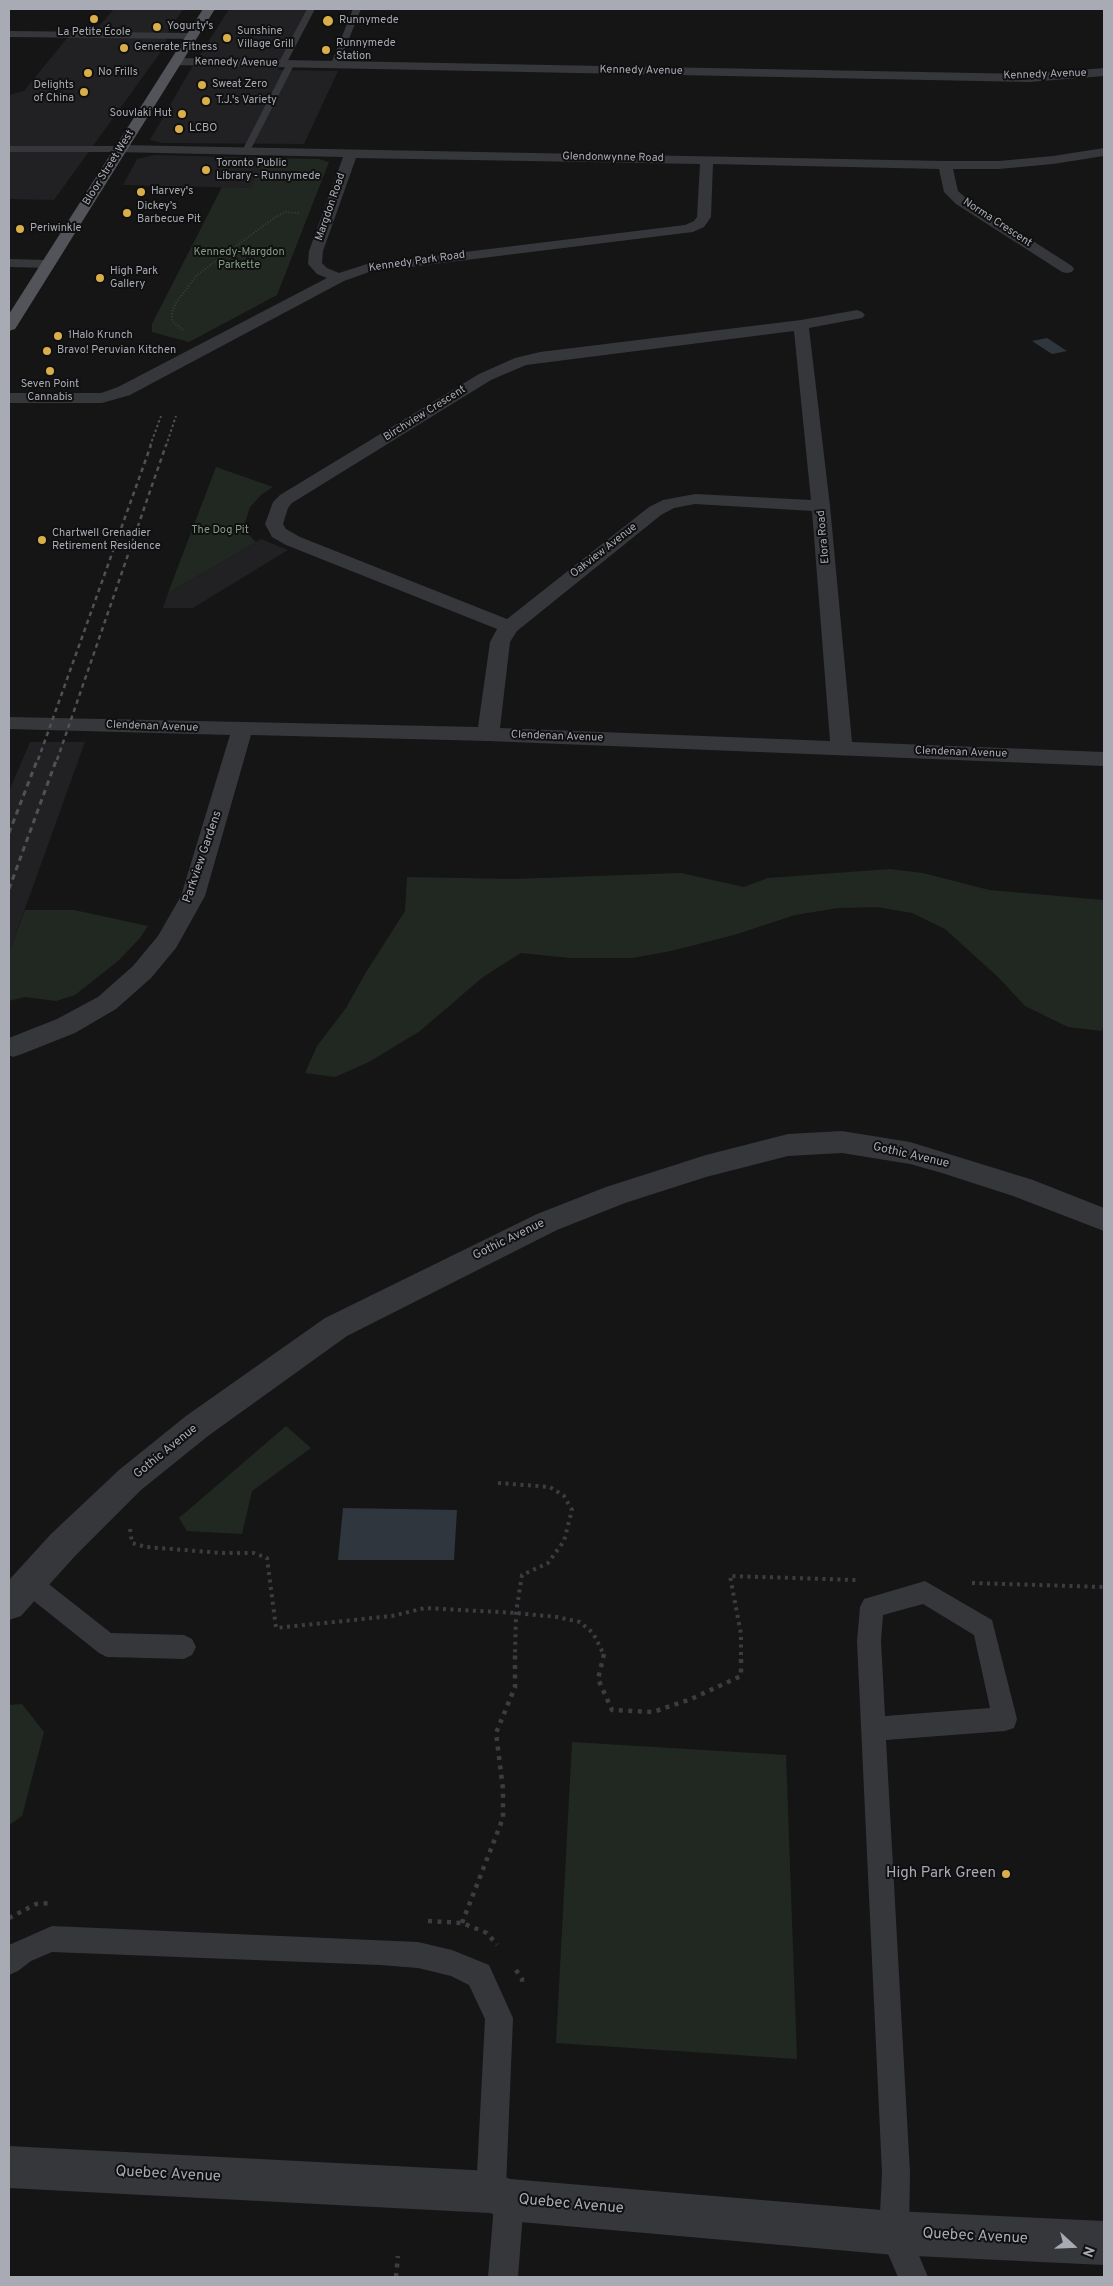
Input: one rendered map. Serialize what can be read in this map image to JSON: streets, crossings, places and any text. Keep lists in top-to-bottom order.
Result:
{
  "streets": {
    "main road": ["Bloor Street West"],
    "street": [
      "Kennedy Avenue",
      "Glendonwynne Road",
      "Margdon Road",
      "Norma Crescent",
      "Kennedy Park Road",
      "Birchview Crescent",
      "Elora Road",
      "Oakview Avenue",
      "Clendenan Avenue",
      "Parkview Gardens",
      "Gothic Avenue",
      "Quebec Avenue"
    ]
  },
  "crossings": [
    ["Kennedy Avenue", "Bloor Street West"],
    ["Glendonwynne Road", "Bloor Street West"],
    ["Glendonwynne Road", "Margdon Road"],
    ["Glendonwynne Road", "Norma Crescent"],
    ["Glendonwynne Road", "Kennedy Park Road"],
    ["Margdon Road", "Kennedy Park Road"],
    ["Birchview Crescent", "Elora Road"],
    ["Birchview Crescent", "Oakview Avenue"],
    ["Elora Road", "Oakview Avenue"],
    ["Elora Road", "Clendenan Avenue"],
    ["Oakview Avenue", "Clendenan Avenue"],
    ["Clendenan Avenue", "Parkview Gardens"]
  ],
  "parks": ["Kennedy-Margdon Parkette", "The Dog Pit"],
  "places": [
    "La Petite École",
    "Runnymede",
    "Yogurty's",
    "Sunshine Village Grill",
    "Generate Fitness",
    "Runnymede Station",
    "No Frills",
    "Sweat Zero",
    "Delights of China",
    "T.J.'s Variety",
    "Souvlaki Hut",
    "LCBO",
    "Toronto Public Library - Runnymede",
    "Harvey's",
    "Dickey’s Barbecue Pit",
    "Periwinkle",
    "High Park Gallery",
    "1Halo Krunch",
    "Bravo! Peruvian Kitchen",
    "Seven Point Cannabis",
    "Chartwell Grenadier Retirement Residence",
    "High Park Green"
  ],
  "north": "right"
}
